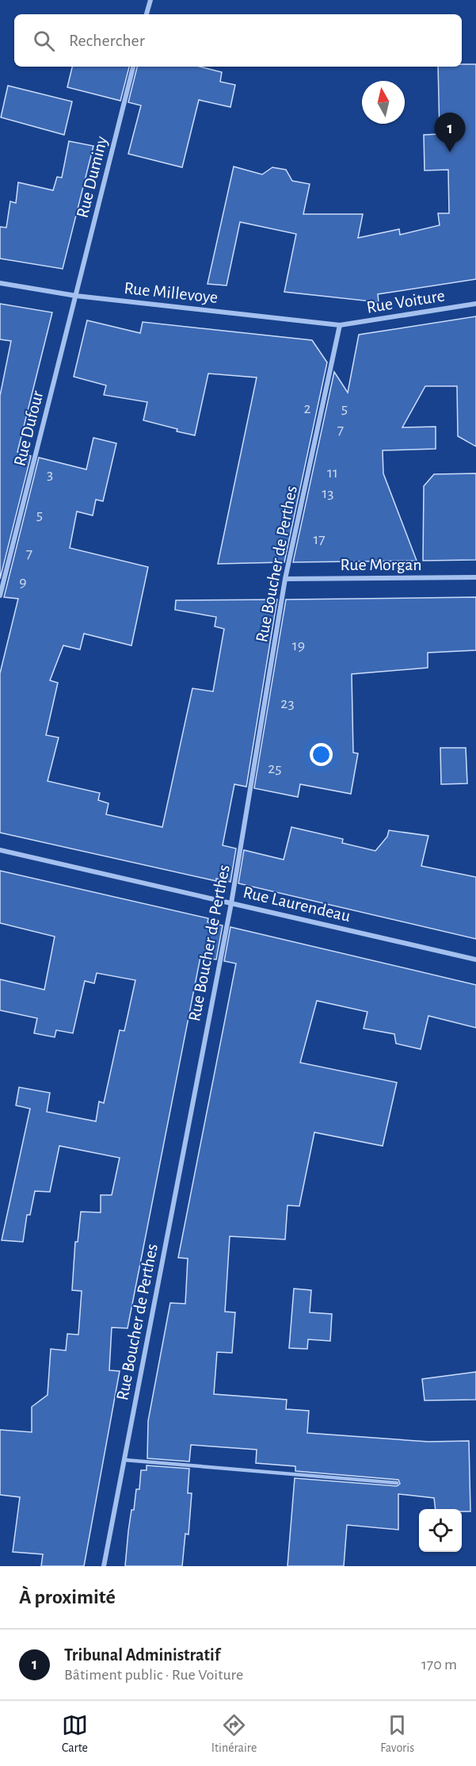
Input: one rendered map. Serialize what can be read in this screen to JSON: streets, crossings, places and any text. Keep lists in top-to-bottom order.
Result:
{
  "streets": {
    "street": [
      "Rue Duminy",
      "Rue Millevoye",
      "Rue Voiture",
      "Rue Dufour",
      "Rue Boucher de Perthes",
      "Rue Morgan",
      "Rue Laurendeau"
    ]
  },
  "crossings": [
    ["Rue Duminy", "Rue Millevoye"],
    ["Rue Duminy", "Rue Dufour"],
    ["Rue Millevoye", "Rue Voiture"],
    ["Rue Millevoye", "Rue Dufour"],
    ["Rue Millevoye", "Rue Boucher de Perthes"],
    ["Rue Voiture", "Rue Boucher de Perthes"],
    ["Rue Boucher de Perthes", "Rue Morgan"],
    ["Rue Boucher de Perthes", "Rue Laurendeau"]
  ],
  "house_numbers": [
    "2",
    "5",
    "7",
    "11",
    "3",
    "13",
    "5",
    "17",
    "7",
    "9",
    "19",
    "23",
    "25"
  ],
  "north": "top",
  "page": {
    "search": "Rechercher",
    "pins": "1",
    "heading": "À proximité",
    "list": [
      {
        "mark": "1",
        "name": "Tribunal Administratif",
        "note": "Bâtiment public · Rue Voiture",
        "value": "170 m"
      }
    ],
    "nav": ["Carte", "Itinéraire", "Favoris"]
  }
}
